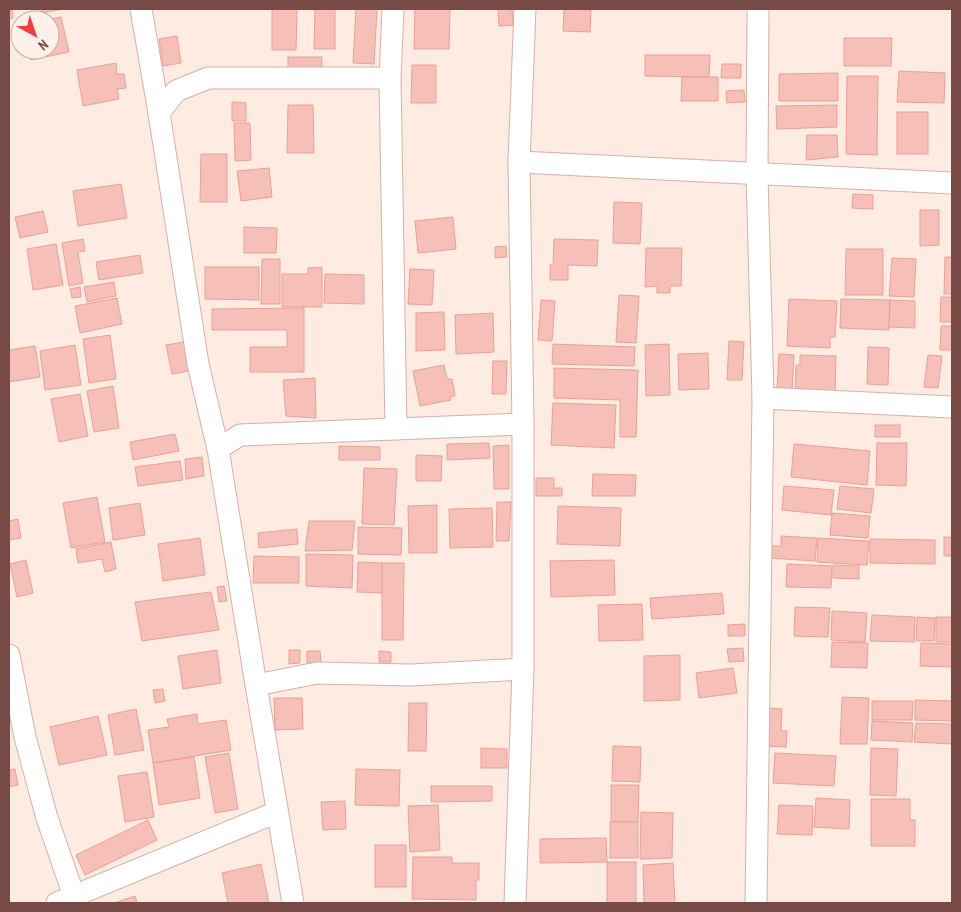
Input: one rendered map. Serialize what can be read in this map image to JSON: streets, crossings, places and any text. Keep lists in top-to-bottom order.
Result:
{
  "north": "bottom right"
}
